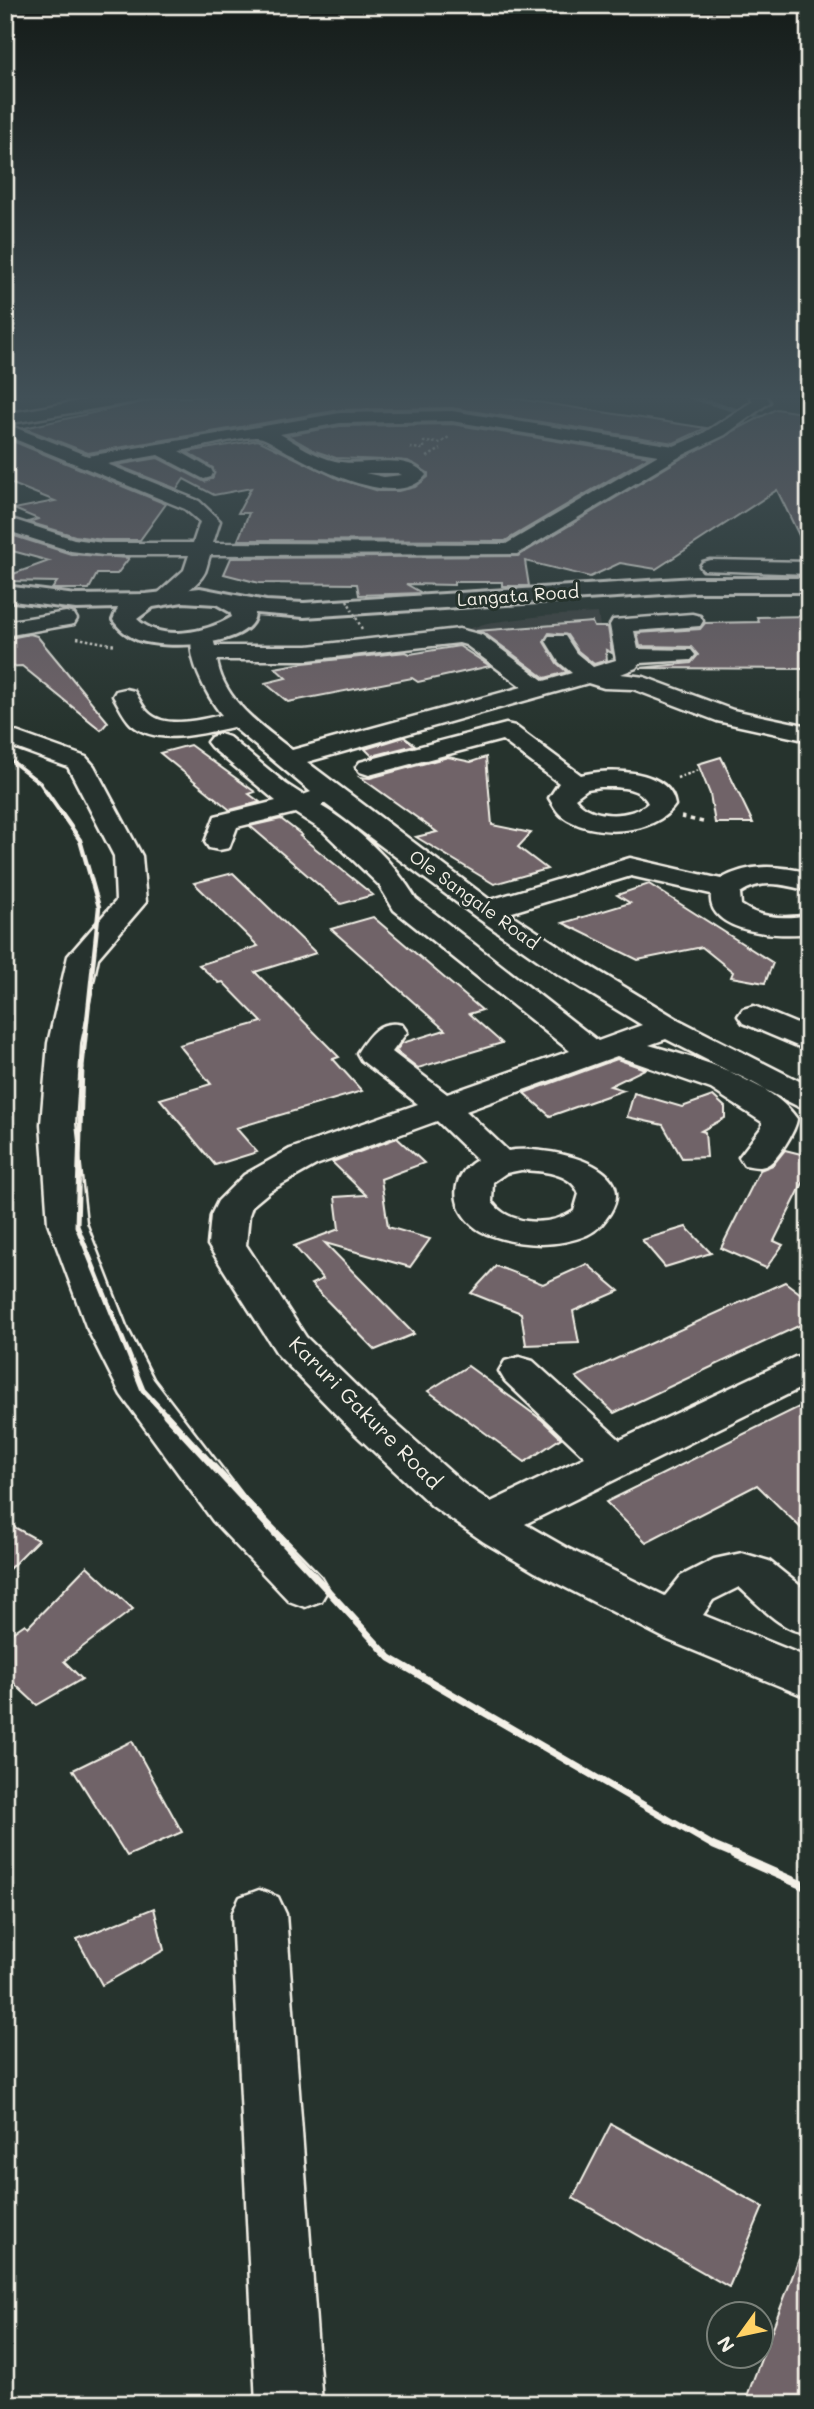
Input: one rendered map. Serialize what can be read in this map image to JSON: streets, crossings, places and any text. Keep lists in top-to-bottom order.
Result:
{
  "streets": {
    "main road": ["Langata Road"],
    "street": ["Ole Sangale Road", "Karuri Gakure Road"]
  },
  "crossings": [
    ["Langata Road", "Ole Sangale Road"],
    ["Ole Sangale Road", "Karuri Gakure Road"]
  ],
  "north": "bottom left"
}
